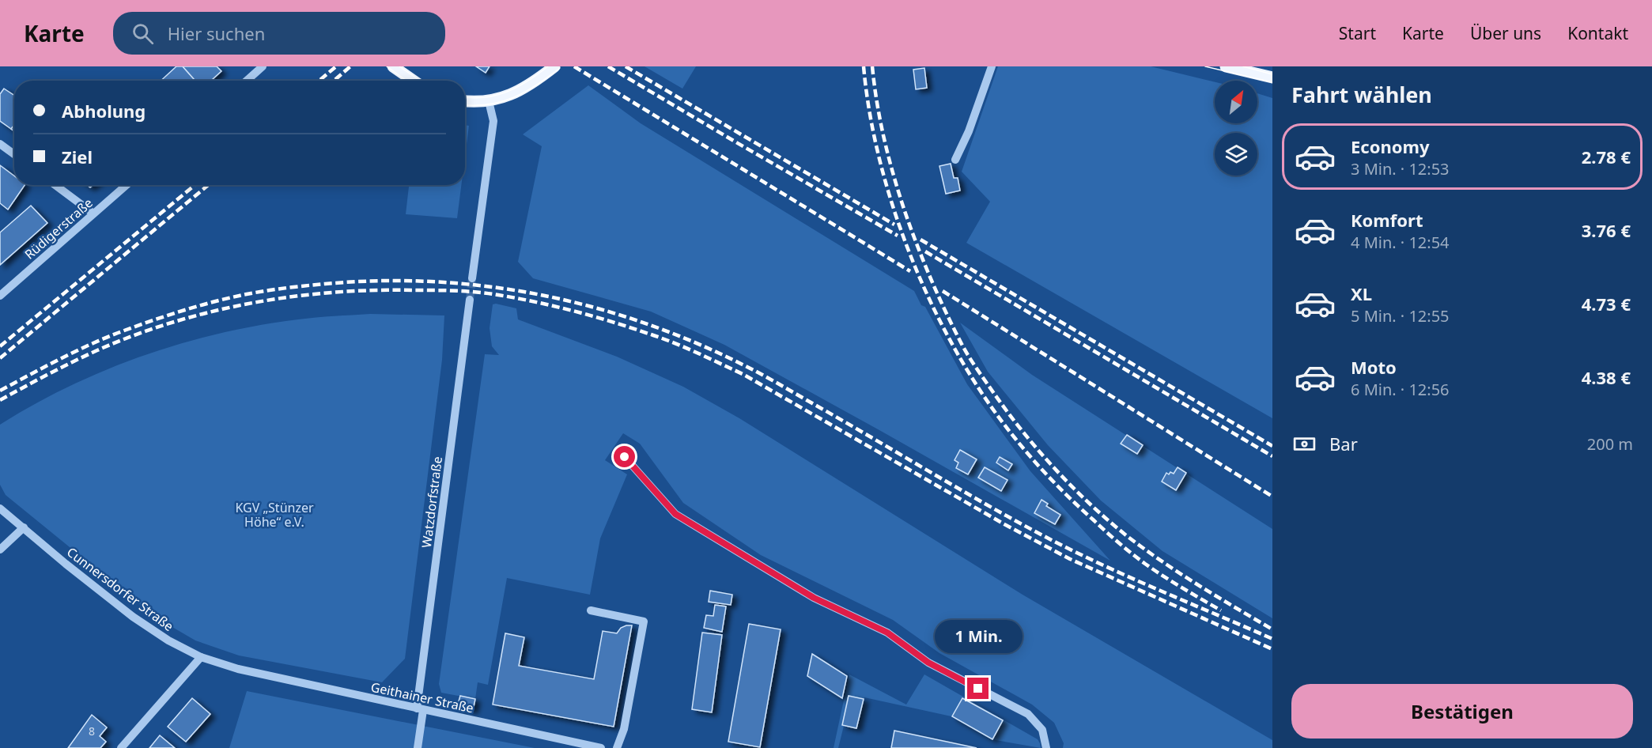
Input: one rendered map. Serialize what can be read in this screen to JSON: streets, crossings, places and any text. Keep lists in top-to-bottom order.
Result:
{
  "streets": {
    "street": [
      "Rüdigerstraße",
      "Watzdorfstraße",
      "Cunnersdorfer Straße",
      "Geithainer Straße"
    ]
  },
  "crossings": [
    ["Watzdorfstraße", "Geithainer Straße"],
    ["Cunnersdorfer Straße", "Geithainer Straße"]
  ],
  "parks": ["KGV „Stünzer Höhe“ e.V."],
  "house_numbers": ["8"],
  "north": "top right",
  "page": {
    "header": "Karte",
    "search": "Hier suchen",
    "nav": [
      "Start",
      "Karte",
      "Über uns",
      "Kontakt"
    ],
    "heading": "Fahrt wählen",
    "banner": ["Abholung", "Ziel"],
    "list": [
      {
        "name": "Economy",
        "note": "3 Min. · 12:53",
        "value": "2.78 €"
      },
      {
        "name": "Komfort",
        "note": "4 Min. · 12:54",
        "value": "3.76 €"
      },
      {
        "name": "XL",
        "note": "5 Min. · 12:55",
        "value": "4.73 €"
      },
      {
        "name": "Moto",
        "note": "6 Min. · 12:56",
        "value": "4.38 €"
      }
    ],
    "pay": ["Bar", "200 m"],
    "bubble": "1 Min.",
    "buttons": "Bestätigen"
  }
}
